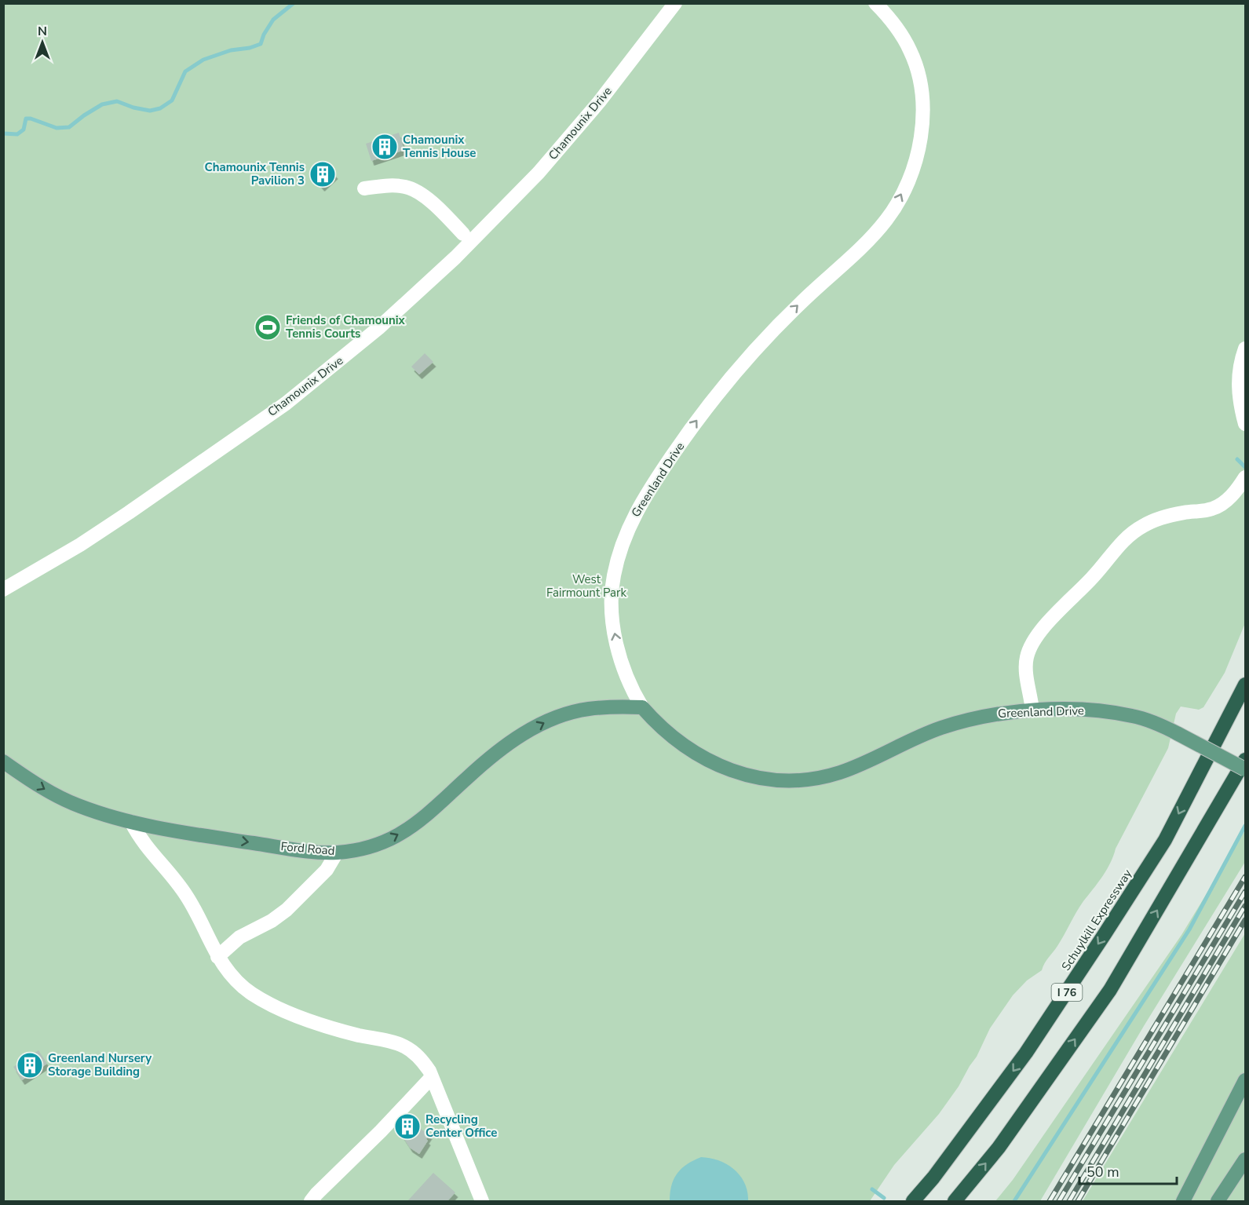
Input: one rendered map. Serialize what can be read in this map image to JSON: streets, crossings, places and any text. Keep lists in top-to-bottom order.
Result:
{
  "streets": {
    "highway": ["Schuylkill Expressway", "I 76"],
    "main road": ["Greenland Drive", "Ford Road"],
    "street": ["Chamounix Drive"]
  },
  "crossings": [
    ["Greenland Drive", "Ford Road"]
  ],
  "one_way": ["Greenland Drive", "Ford Road"],
  "parks": ["West Fairmount Park"],
  "places": {
    "building": [
      "Chamounix Tennis House",
      "Chamounix Tennis Pavilion 3",
      "Greenland Nursery Storage Building",
      "Recycling Center Office"
    ],
    "sports": ["Friends of Chamounix Tennis Courts"]
  },
  "scale_bar": "50 m",
  "north": "top"
}
